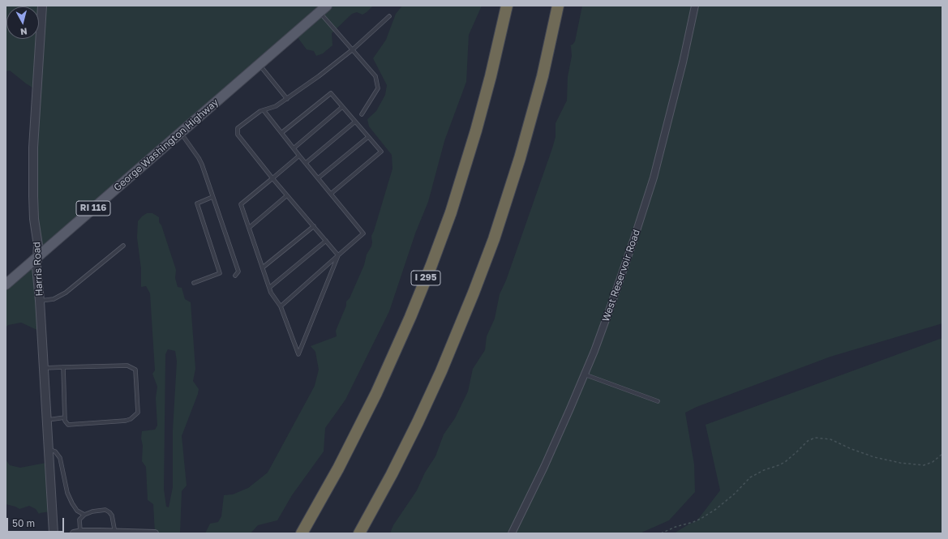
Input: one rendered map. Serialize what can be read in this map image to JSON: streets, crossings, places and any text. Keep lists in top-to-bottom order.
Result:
{
  "streets": {
    "highway": ["I 295"],
    "main road": ["George Washington Highway", "RI 116"],
    "street": ["Harris Road", "West Reservoir Road"]
  },
  "crossings": [
    ["George Washington Highway", "Harris Road"]
  ],
  "scale_bar": "50 m",
  "north": "bottom"
}
